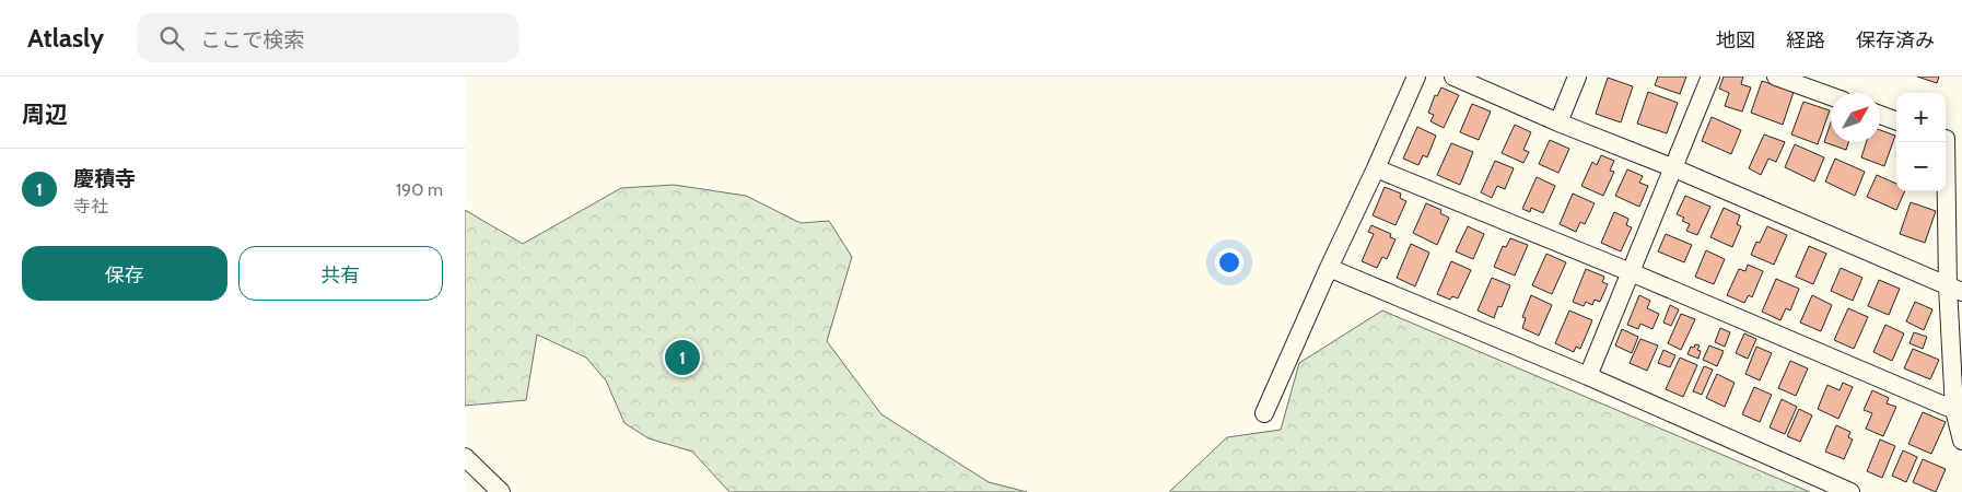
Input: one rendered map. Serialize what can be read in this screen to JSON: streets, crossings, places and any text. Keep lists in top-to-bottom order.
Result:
{
  "north": "top right",
  "page": {
    "header": "Atlasly",
    "search": "ここで検索",
    "nav": ["地図", "経路", "保存済み"],
    "heading": "周辺",
    "map_buttons": ["+", "−"],
    "list": [
      {
        "mark": "1",
        "name": "慶積寺",
        "note": "寺社",
        "value": "190 m"
      }
    ],
    "buttons": ["保存", "共有"],
    "pins": "1"
  }
}
